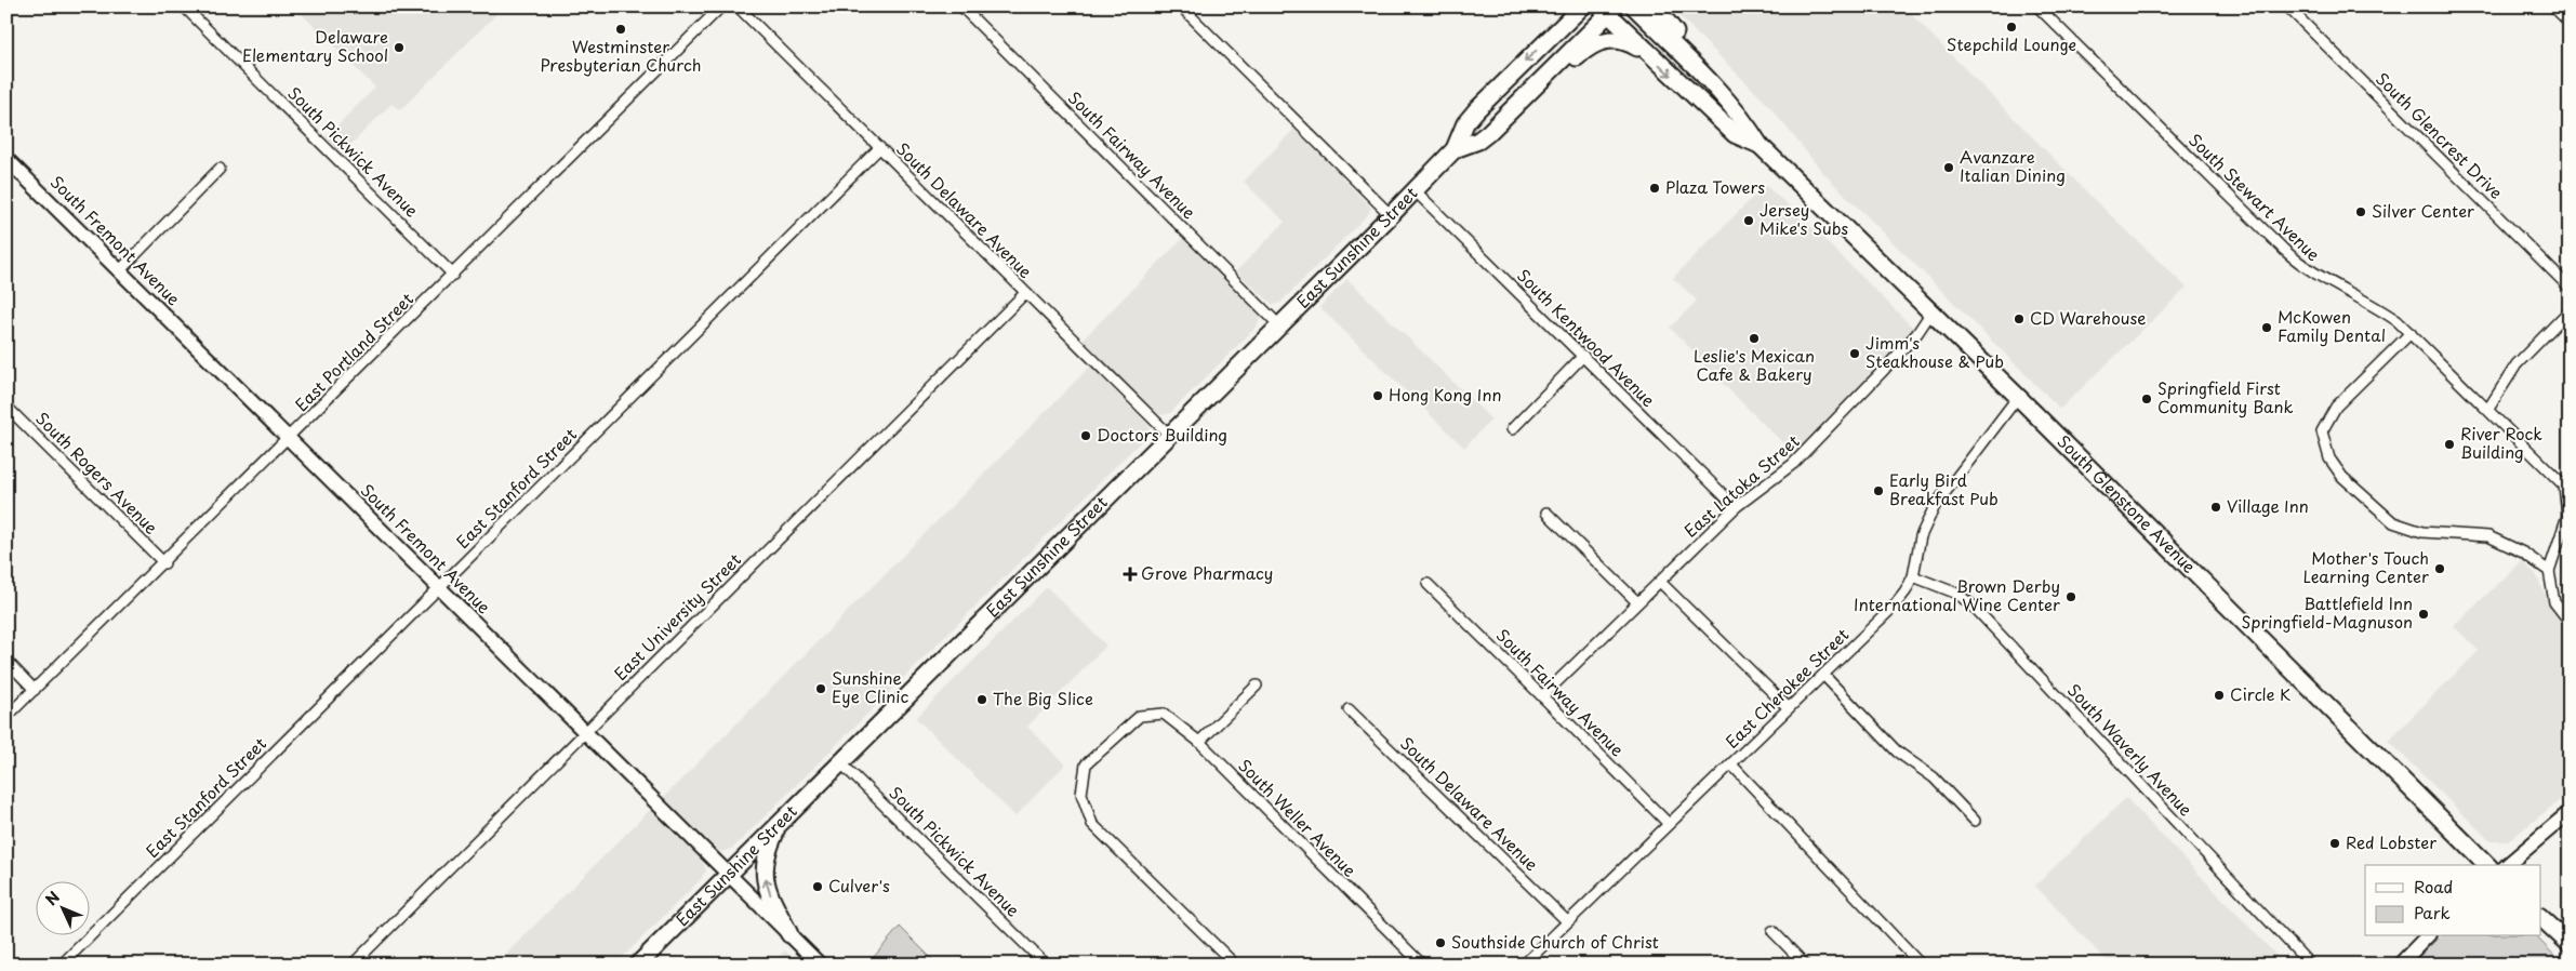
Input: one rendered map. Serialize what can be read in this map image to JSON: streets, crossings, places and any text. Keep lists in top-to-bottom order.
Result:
{
  "streets": {
    "main road": ["East Sunshine Street", "South Glenstone Avenue"],
    "street": [
      "South Glencrest Drive",
      "South Pickwick Avenue",
      "South Fairway Avenue",
      "South Stewart Avenue",
      "South Delaware Avenue",
      "South Fremont Avenue",
      "South Kentwood Avenue",
      "East Portland Street",
      "South Rogers Avenue",
      "East Latoka Street",
      "East Stanford Street",
      "East University Street",
      "East Cherokee Street",
      "South Waverly Avenue",
      "South Weller Avenue"
    ]
  },
  "crossings": [
    ["South Pickwick Avenue", "East Sunshine Street"],
    ["South Pickwick Avenue", "East Portland Street"],
    ["South Fairway Avenue", "East Sunshine Street"],
    ["South Fairway Avenue", "East Latoka Street"],
    ["South Fairway Avenue", "East Cherokee Street"],
    ["South Delaware Avenue", "East Sunshine Street"],
    ["South Delaware Avenue", "East Stanford Street"],
    ["South Delaware Avenue", "East University Street"],
    ["South Delaware Avenue", "East Cherokee Street"],
    ["South Fremont Avenue", "East Sunshine Street"],
    ["South Fremont Avenue", "East Portland Street"],
    ["South Fremont Avenue", "East Stanford Street"],
    ["South Fremont Avenue", "East University Street"],
    ["East Sunshine Street", "South Kentwood Avenue"],
    ["East Sunshine Street", "South Glenstone Avenue"],
    ["South Kentwood Avenue", "East Latoka Street"],
    ["East Portland Street", "South Rogers Avenue"],
    ["East Latoka Street", "South Glenstone Avenue"],
    ["South Glenstone Avenue", "East Cherokee Street"],
    ["East Cherokee Street", "South Waverly Avenue"]
  ],
  "places": {
    "other": [
      "Stepchild Lounge",
      "Westminster Presbyterian Church",
      "Delaware Elementary School",
      "Avanzare Italian Dining",
      "Plaza Towers",
      "Silver Center",
      "Jersey Mike's Subs",
      "CD Warehouse",
      "McKowen Family Dental",
      "Leslie's Mexican Cafe & Bakery",
      "Jimm's Steakhouse & Pub",
      "Hong Kong Inn",
      "Springfield First Community Bank",
      "Doctors Building",
      "River Rock Building",
      "Early Bird Breakfast Pub",
      "Village Inn",
      "Mother's Touch Learning Center",
      "Brown Derby International Wine Center",
      "Battlefield Inn Springfield-Magnuson",
      "Sunshine Eye Clinic",
      "Circle K",
      "The Big Slice",
      "Red Lobster",
      "Culver's",
      "Southside Church of Christ"
    ],
    "health": ["Grove Pharmacy"]
  },
  "legend": ["Road", "Park"],
  "north": "top left"
}
